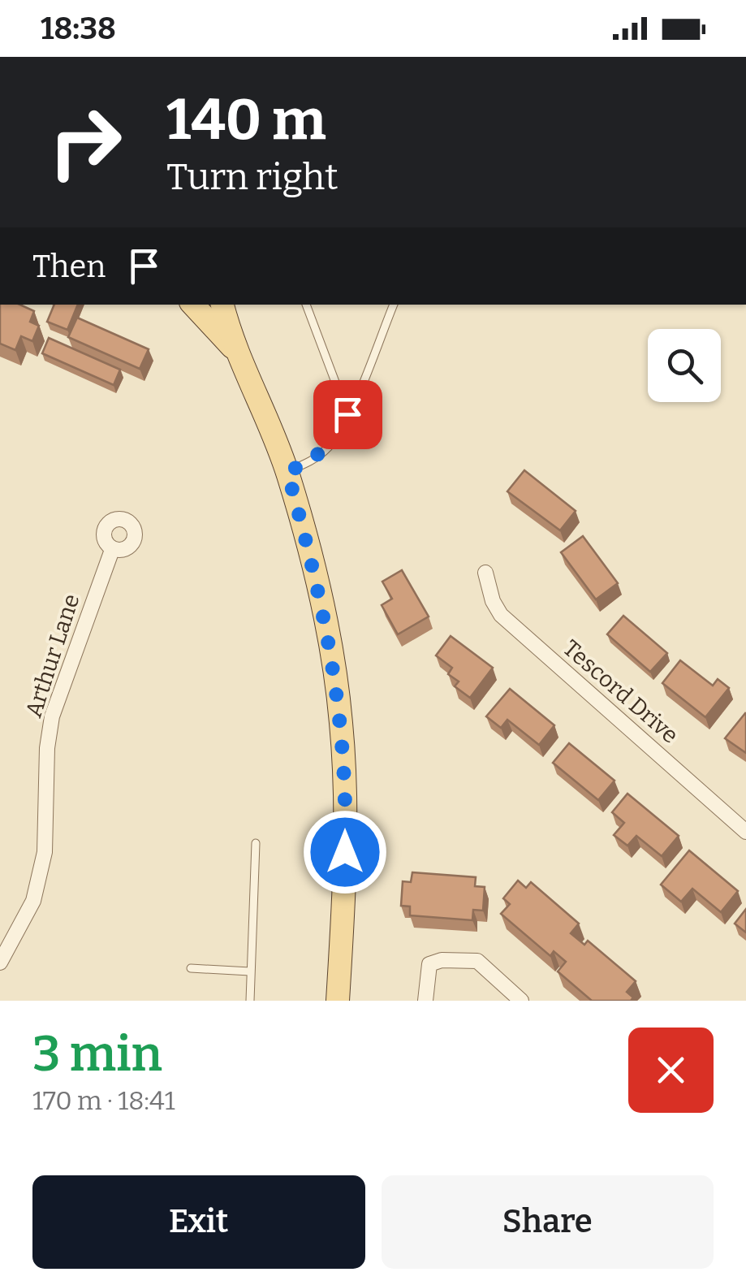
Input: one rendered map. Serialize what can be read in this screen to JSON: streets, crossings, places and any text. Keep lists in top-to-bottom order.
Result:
{
  "streets": {
    "street": ["Arthur Lane", "Tescord Drive"]
  },
  "page": {
    "status": "18:38",
    "turn": ["140 m", "Turn right"],
    "then": "Then",
    "heading": ["3 min", "170 m · 18:41"],
    "buttons": ["Exit", "Share"]
  }
}
